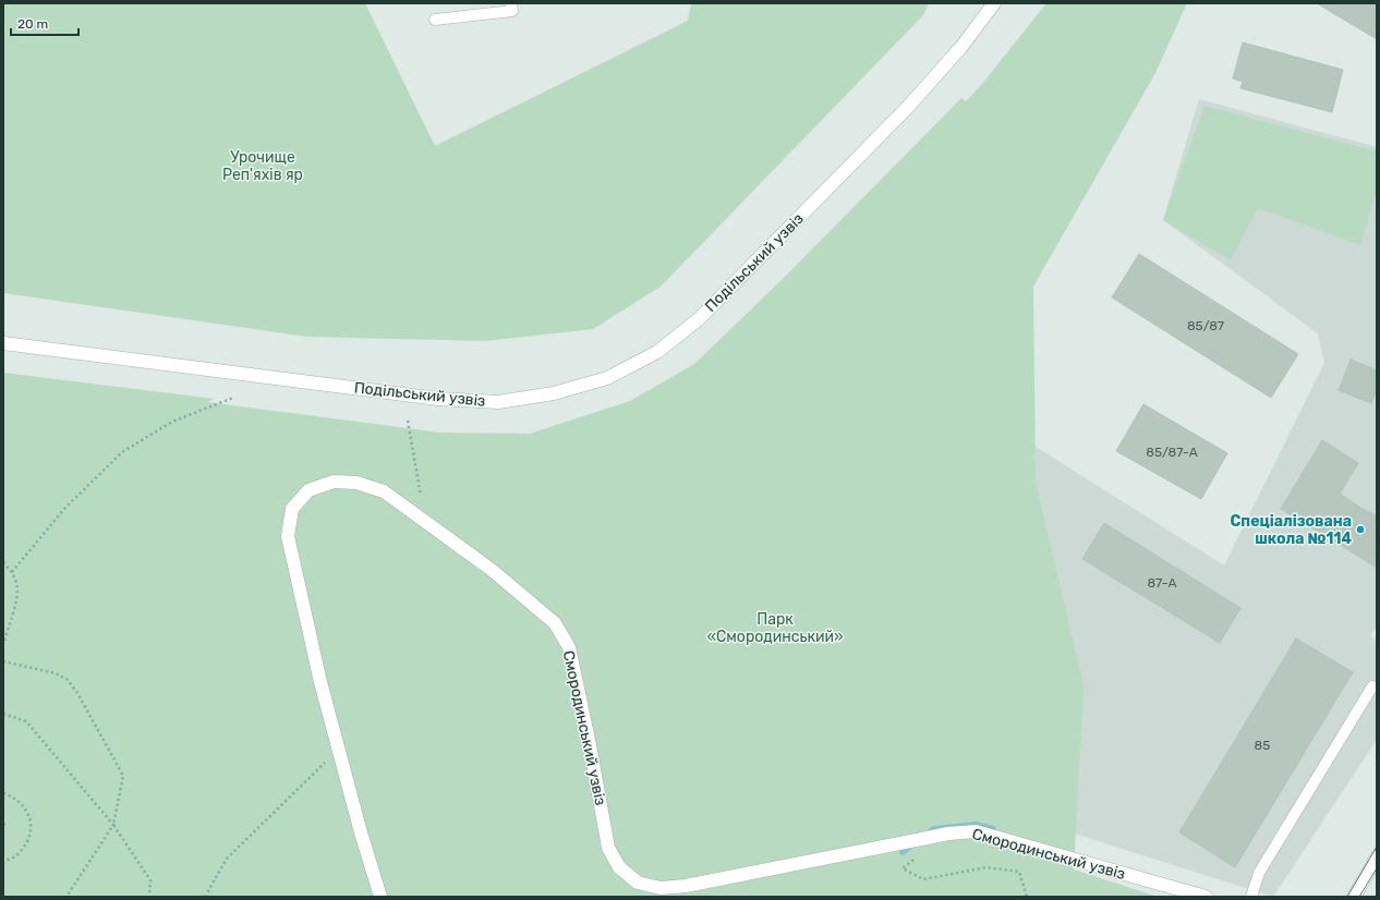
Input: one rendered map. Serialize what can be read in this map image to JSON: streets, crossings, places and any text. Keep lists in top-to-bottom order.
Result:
{
  "streets": {
    "street": ["Подільський узвіз", "Смородинський узвіз"]
  },
  "parks": ["Урочище Реп'яхів яр", "Парк «Смородинський»"],
  "places": ["Спеціалізована школа №114"],
  "house_numbers": [
    "85/87",
    "85/87-А",
    "87-А",
    "85"
  ],
  "scale_bar": "20 m"
}
